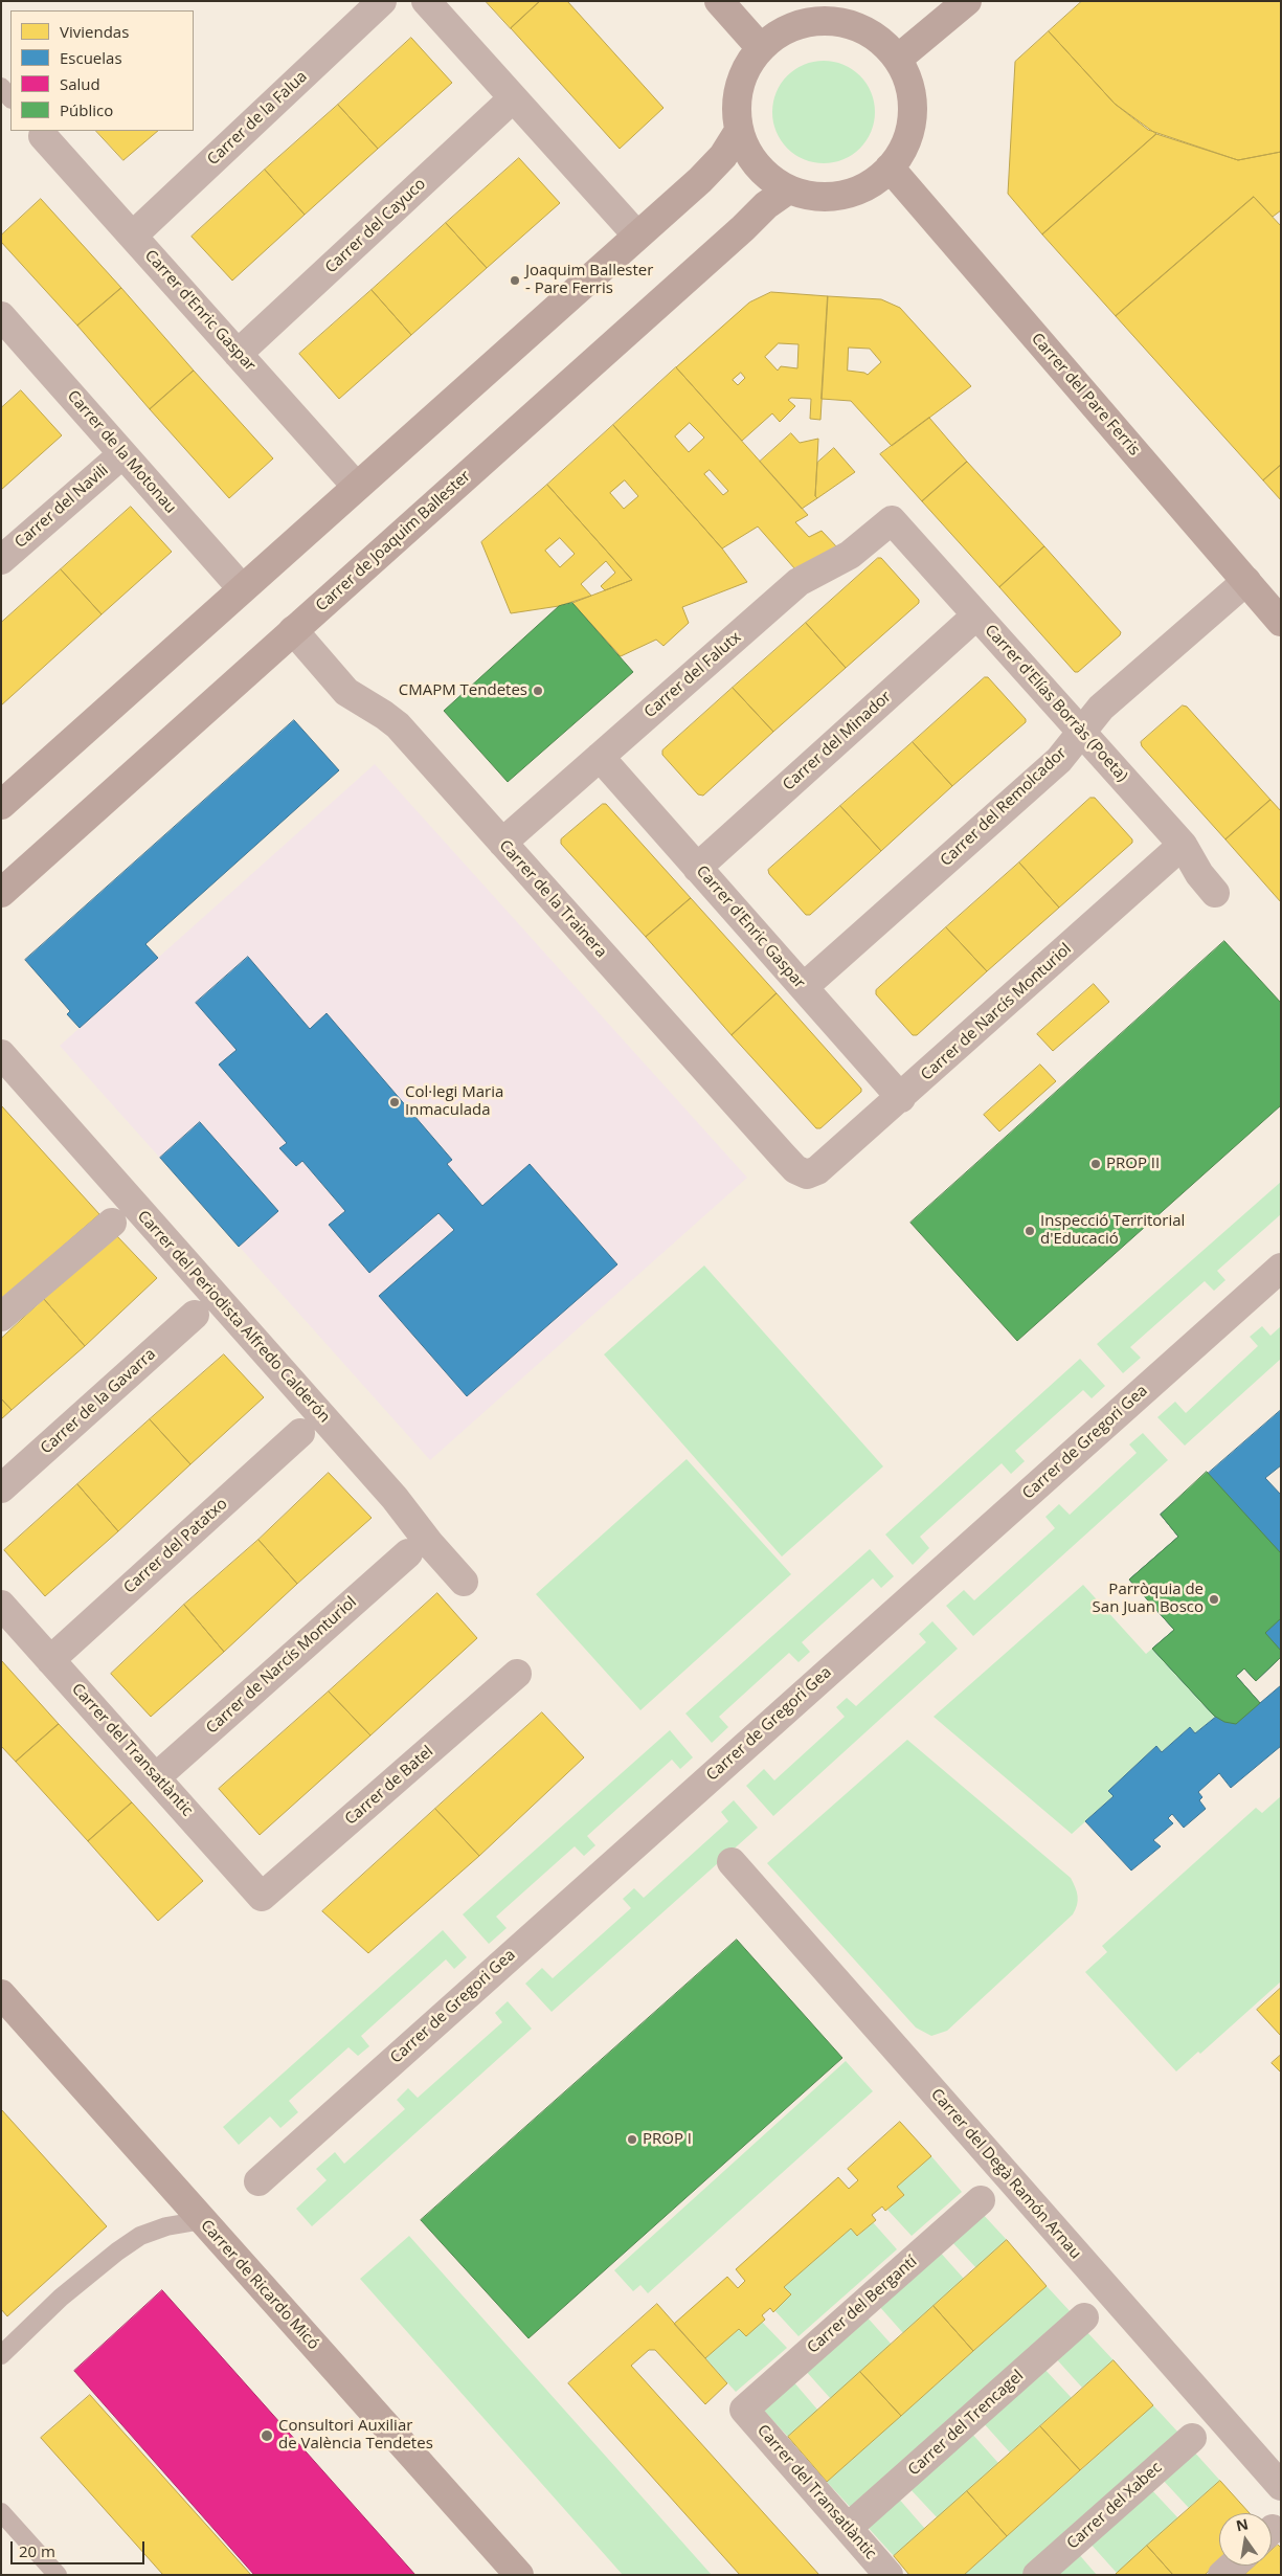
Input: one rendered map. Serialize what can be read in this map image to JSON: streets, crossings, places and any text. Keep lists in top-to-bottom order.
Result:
{
  "streets": {
    "street": [
      "Carrer de la Falua",
      "Carrer del Cayuco",
      "Carrer d'Enric Gaspar",
      "Carrer del Pare Ferris",
      "Carrer de la Motonau",
      "Carrer del Navili",
      "Carrer de Joaquim Ballester",
      "Carrer del Falutx",
      "Carrer d'Elías Borràs (Poeta)",
      "Carrer del Minador",
      "Carrer del Remolcador",
      "Carrer de la Trainera",
      "Carrer de Narcís Monturiol",
      "Carrer del Periodista Alfredo Calderón",
      "Carrer de la Gavarra",
      "Carrer de Gregori Gea",
      "Carrer del Patatxo",
      "Carrer del Transatlàntic",
      "Carrer de Batel",
      "Carrer del Degà Ramón Arnau",
      "Carrer de Ricardo Micó",
      "Carrer del Bergantí",
      "Carrer del Trencagel",
      "Carrer del Xabec"
    ]
  },
  "crossings": [
    ["Carrer de la Falua", "Carrer d'Enric Gaspar"],
    ["Carrer del Cayuco", "Carrer d'Enric Gaspar"],
    ["Carrer d'Enric Gaspar", "Carrer del Falutx"],
    ["Carrer d'Enric Gaspar", "Carrer del Minador"],
    ["Carrer d'Enric Gaspar", "Carrer del Remolcador"],
    ["Carrer d'Enric Gaspar", "Carrer de Narcís Monturiol"],
    ["Carrer del Pare Ferris", "Carrer de Joaquim Ballester"],
    ["Carrer del Pare Ferris", "Carrer del Remolcador"],
    ["Carrer de la Motonau", "Carrer del Navili"],
    ["Carrer de Joaquim Ballester", "Carrer de la Trainera"],
    ["Carrer del Falutx", "Carrer d'Elías Borràs (Poeta)"],
    ["Carrer del Falutx", "Carrer de la Trainera"],
    ["Carrer d'Elías Borràs (Poeta)", "Carrer del Minador"],
    ["Carrer d'Elías Borràs (Poeta)", "Carrer del Remolcador"],
    ["Carrer d'Elías Borràs (Poeta)", "Carrer de Narcís Monturiol"],
    ["Carrer de la Trainera", "Carrer de Narcís Monturiol"],
    ["Carrer de Narcís Monturiol", "Carrer del Transatlàntic"],
    ["Carrer del Patatxo", "Carrer del Transatlàntic"],
    ["Carrer del Transatlàntic", "Carrer de Batel"],
    ["Carrer del Transatlàntic", "Carrer del Bergantí"],
    ["Carrer del Transatlàntic", "Carrer del Trencagel"]
  ],
  "places": [
    "Joaquim Ballester - Pare Ferris",
    "CMAPM Tendetes",
    "Col·legi Maria Inmaculada",
    "PROP II",
    "Inspecció Territorial d'Educació",
    "Parròquia de San Juan Bosco",
    "PROP I",
    "Consultori Auxiliar de València Tendetes"
  ],
  "legend": [
    "Viviendas",
    "Escuelas",
    "Salud",
    "Público"
  ],
  "scale_bar": "20 m",
  "north": "top"
}
